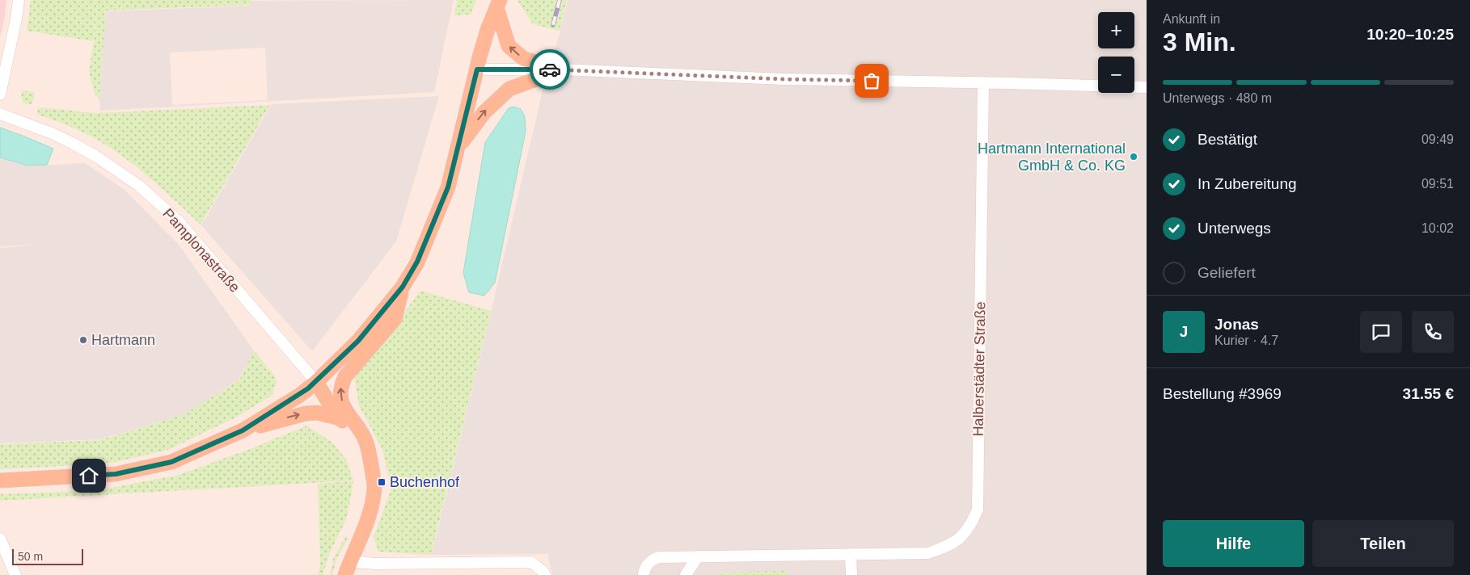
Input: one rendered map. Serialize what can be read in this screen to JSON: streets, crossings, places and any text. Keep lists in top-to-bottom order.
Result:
{
  "streets": {
    "street": ["Pamplonastraße", "Halberstädter Straße"]
  },
  "places": {
    "other": ["Hartmann International GmbH & Co. KG", "Hartmann"],
    "transit": ["Buchenhof"]
  },
  "scale_bar": "50 m",
  "page": {
    "heading": ["3 Min.", "Ankunft in", "10:20–10:25"],
    "panel": [
      "Jonas",
      "Kurier · 4.7",
      "Bestellung #3969",
      "31.55 €"
    ],
    "map_buttons": ["+", "−"],
    "bar": "Unterwegs · 480 m",
    "list": [
      ["Bestätigt", "09:49"],
      ["In Zubereitung", "09:51"],
      ["Unterwegs", "10:02"],
      "Geliefert"
    ],
    "round": "J",
    "buttons": ["Hilfe", "Teilen"],
    "scale": "50 m"
  }
}
